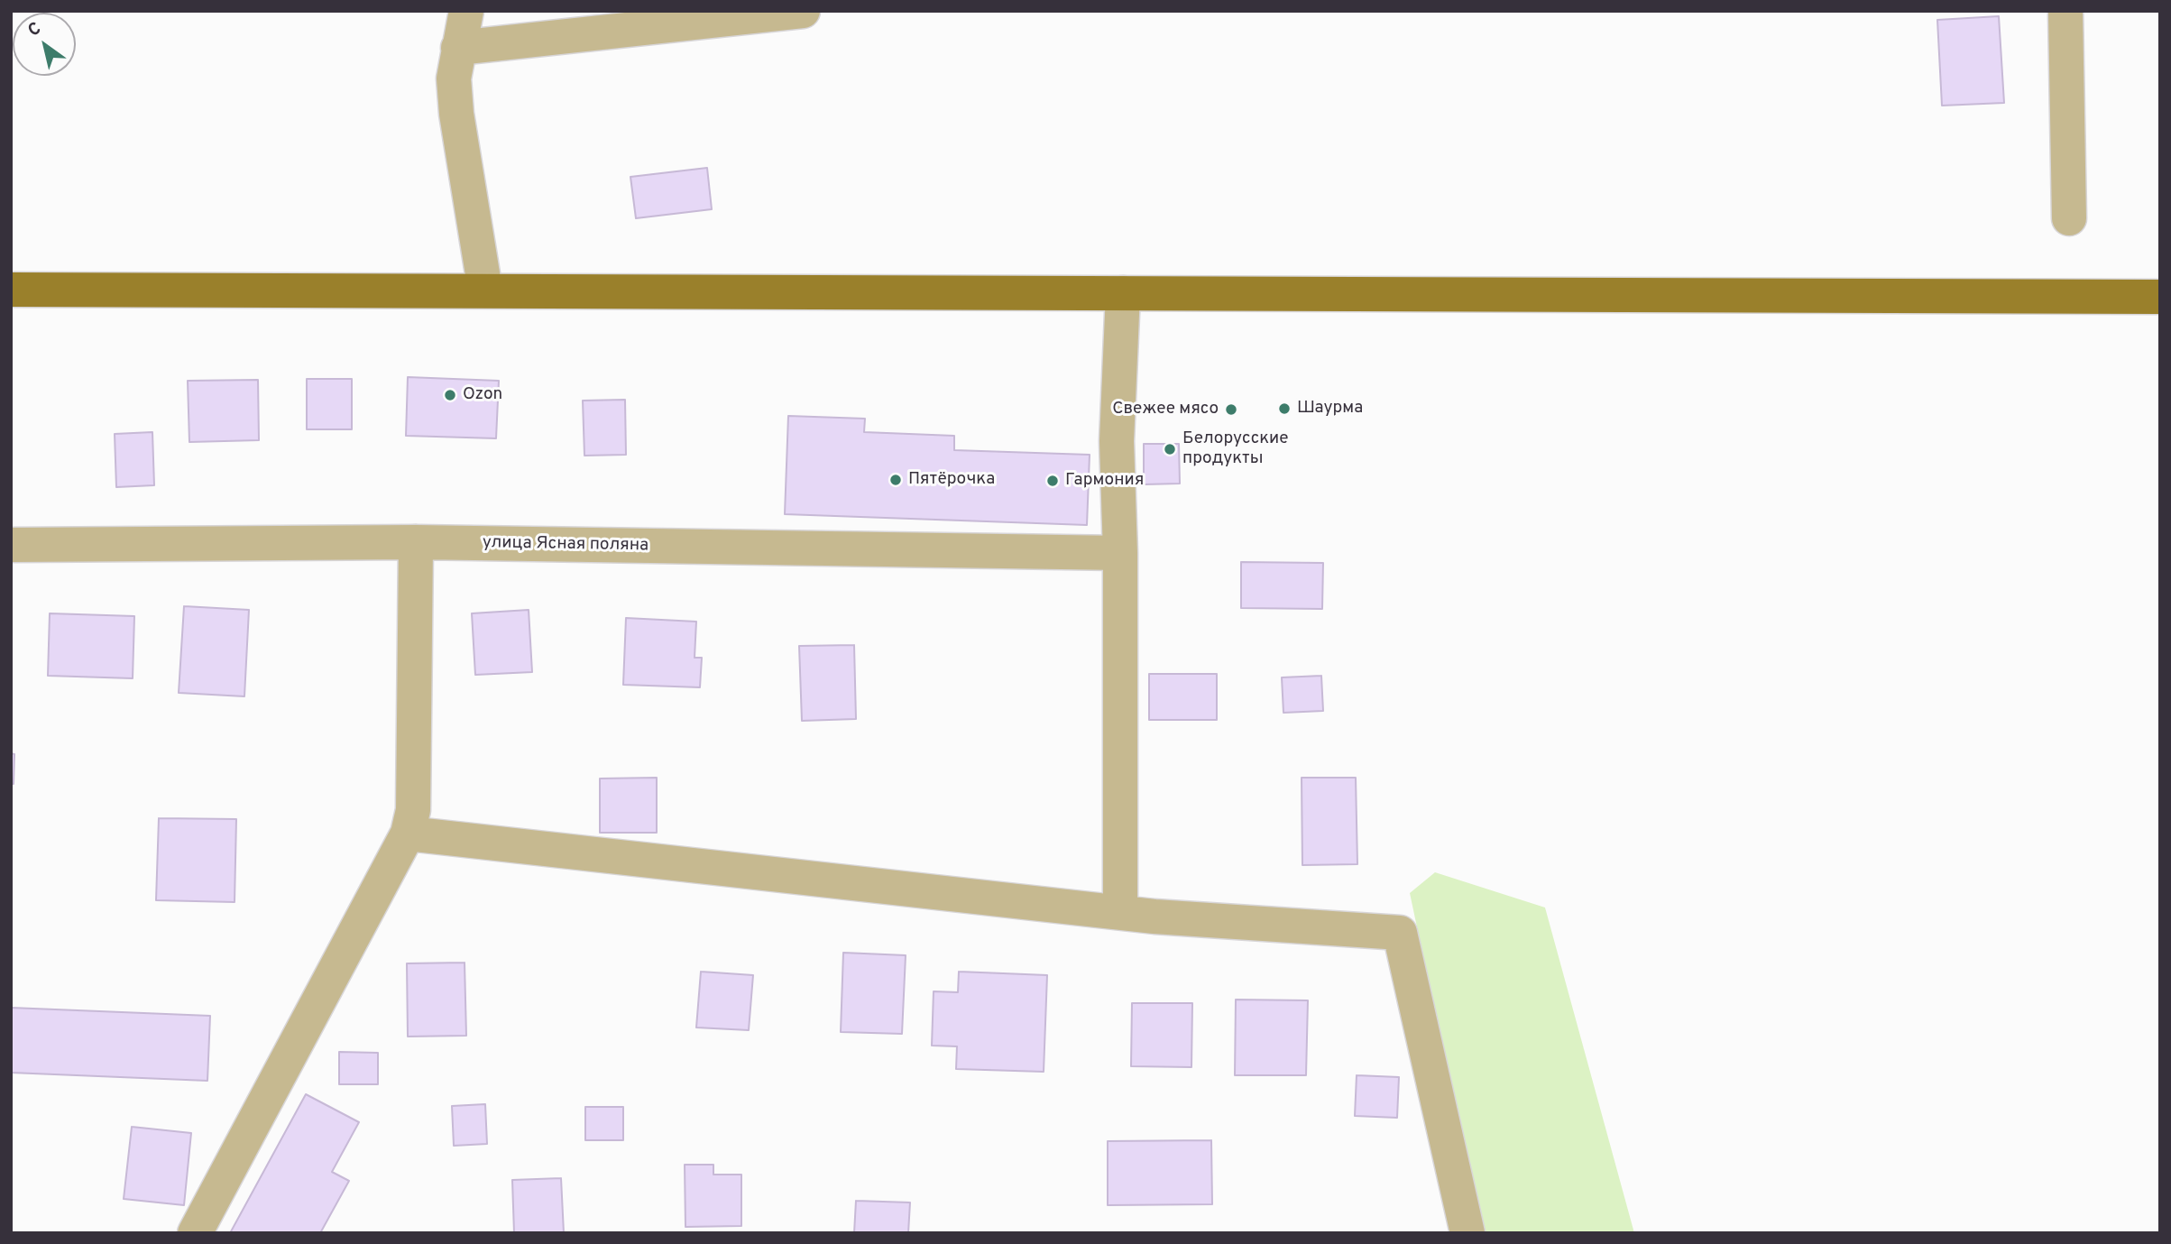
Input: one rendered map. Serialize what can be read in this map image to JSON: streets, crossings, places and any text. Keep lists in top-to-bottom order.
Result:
{
  "streets": {
    "lane": ["улица Ясная поляна"]
  },
  "places": [
    "Ozon",
    "Шаурма",
    "Свежее мясо",
    "Белорусские продукты",
    "Пятёрочка",
    "Гармония"
  ],
  "north": "top left"
}
